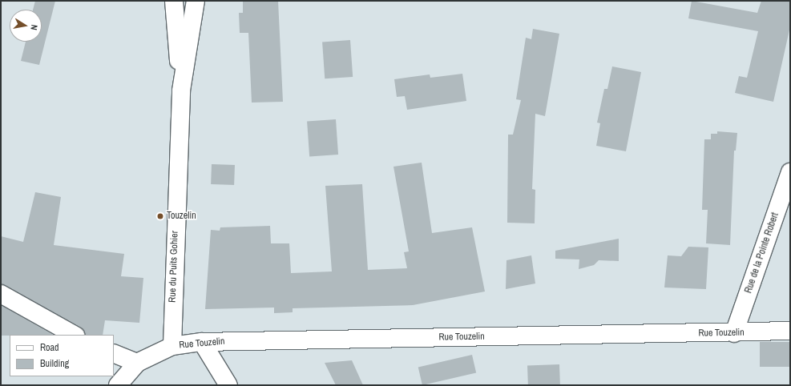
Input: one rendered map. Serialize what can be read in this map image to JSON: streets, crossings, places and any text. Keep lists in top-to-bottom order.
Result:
{
  "streets": {
    "street": ["Rue de la Pointe Robert", "Rue du Puits Gohier", "Rue Touzelin"]
  },
  "crossings": [
    ["Rue de la Pointe Robert", "Rue Touzelin"],
    ["Rue du Puits Gohier", "Rue Touzelin"]
  ],
  "places": ["Touzelin"],
  "legend": ["Road", "Building"],
  "north": "right"
}
